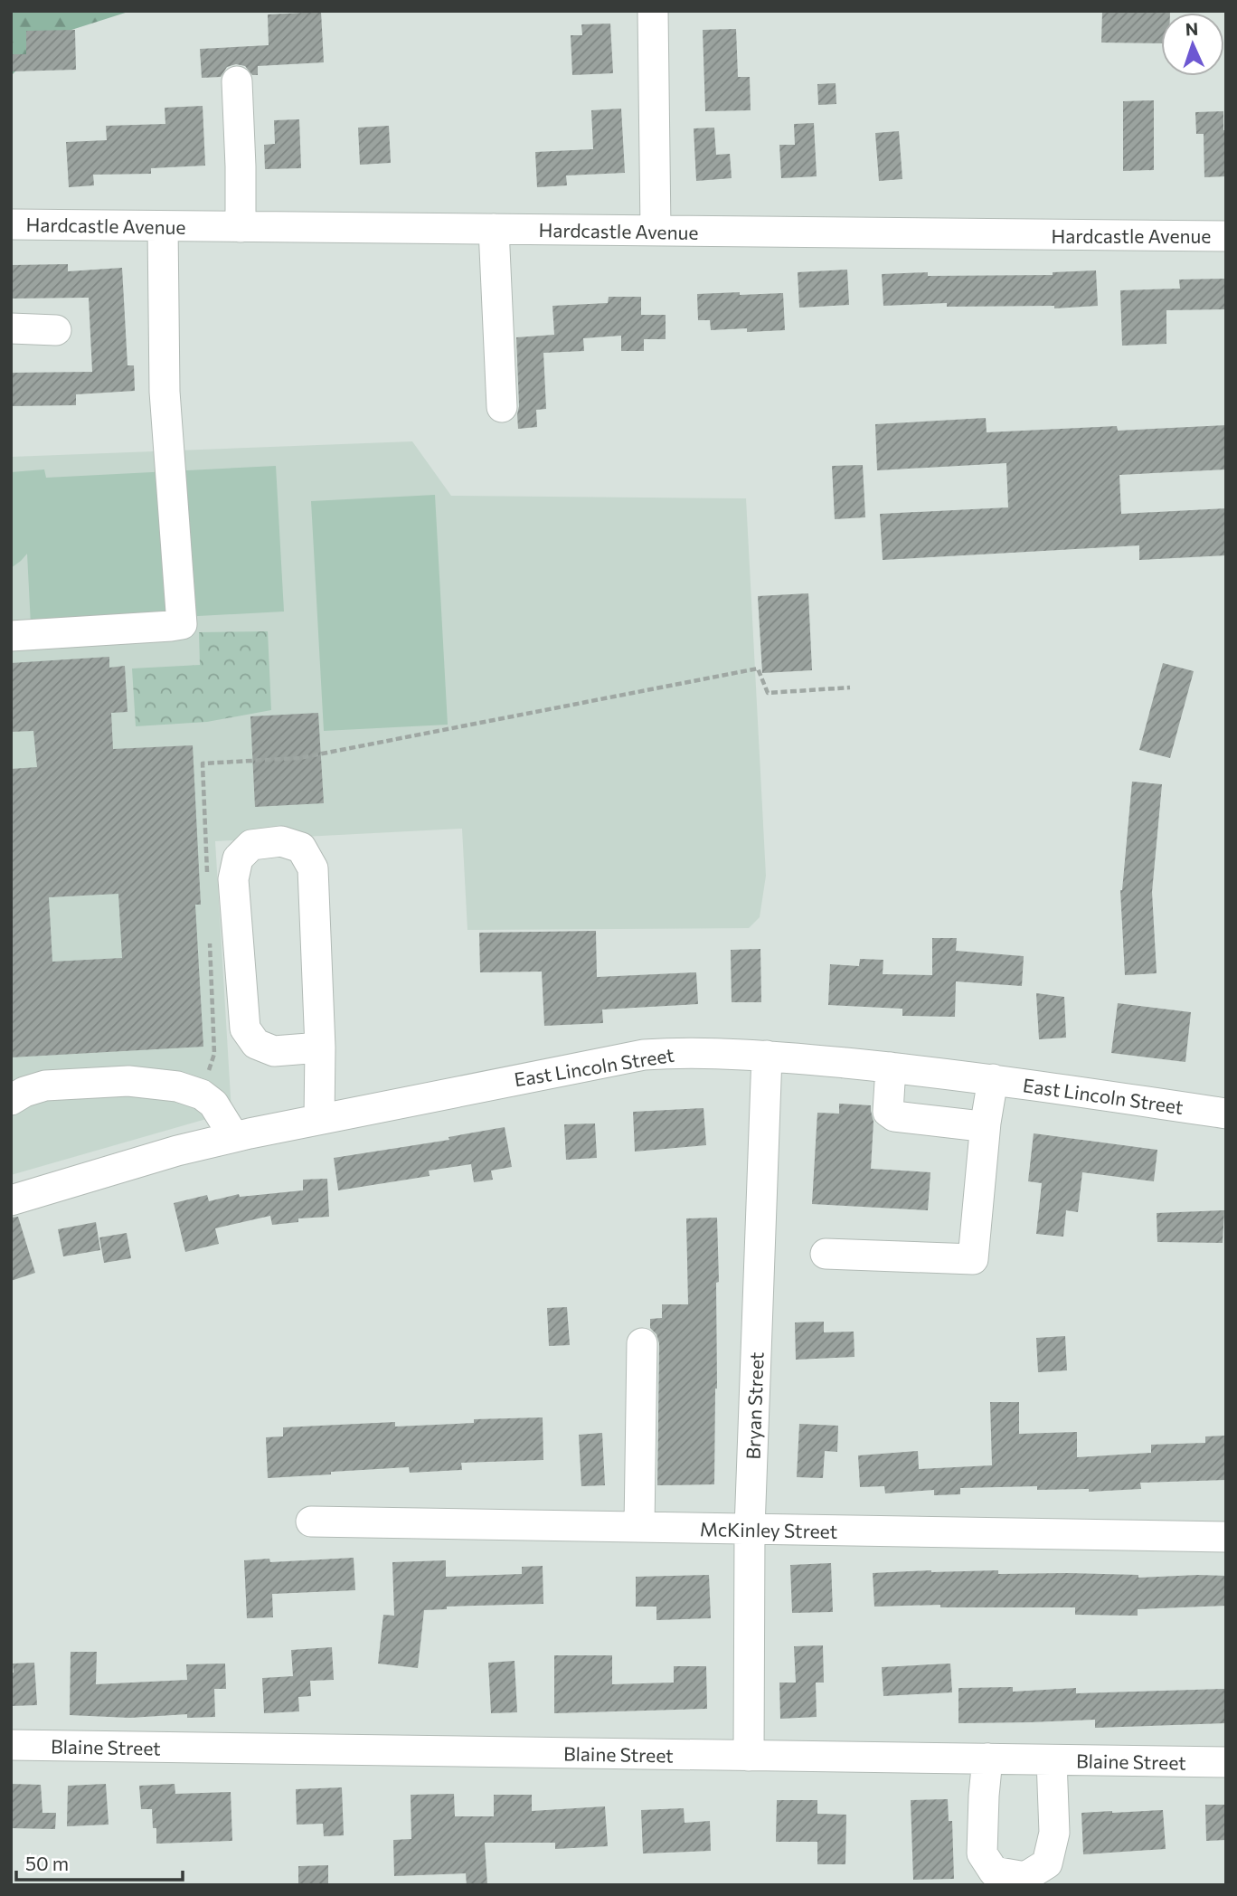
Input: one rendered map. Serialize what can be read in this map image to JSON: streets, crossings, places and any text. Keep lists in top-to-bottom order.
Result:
{
  "streets": {
    "street": [
      "Hardcastle Avenue",
      "East Lincoln Street",
      "Bryan Street",
      "McKinley Street",
      "Blaine Street"
    ]
  },
  "crossings": [
    ["East Lincoln Street", "Bryan Street"],
    ["Bryan Street", "McKinley Street"],
    ["Bryan Street", "Blaine Street"]
  ],
  "scale_bar": "50 m",
  "north": "top"
}
